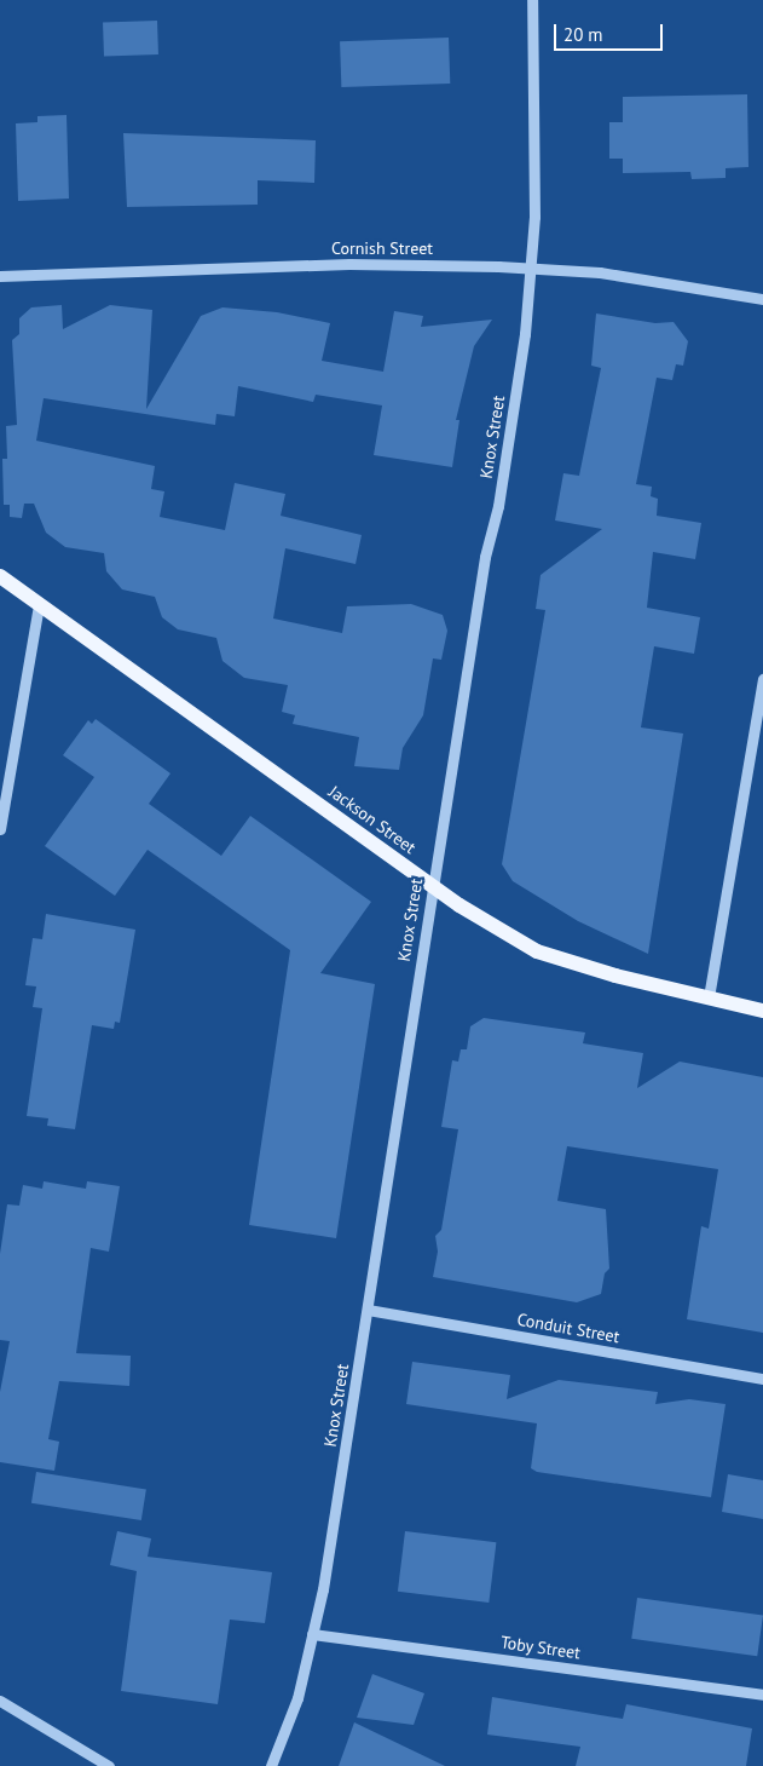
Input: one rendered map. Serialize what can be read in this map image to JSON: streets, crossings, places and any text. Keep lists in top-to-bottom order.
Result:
{
  "streets": {
    "main road": ["Jackson Street"],
    "street": [
      "Cornish Street",
      "Knox Street",
      "Conduit Street",
      "Toby Street"
    ]
  },
  "crossings": [
    ["Cornish Street", "Knox Street"],
    ["Knox Street", "Jackson Street"],
    ["Knox Street", "Conduit Street"],
    ["Knox Street", "Toby Street"]
  ],
  "scale_bar": "20 m"
}
